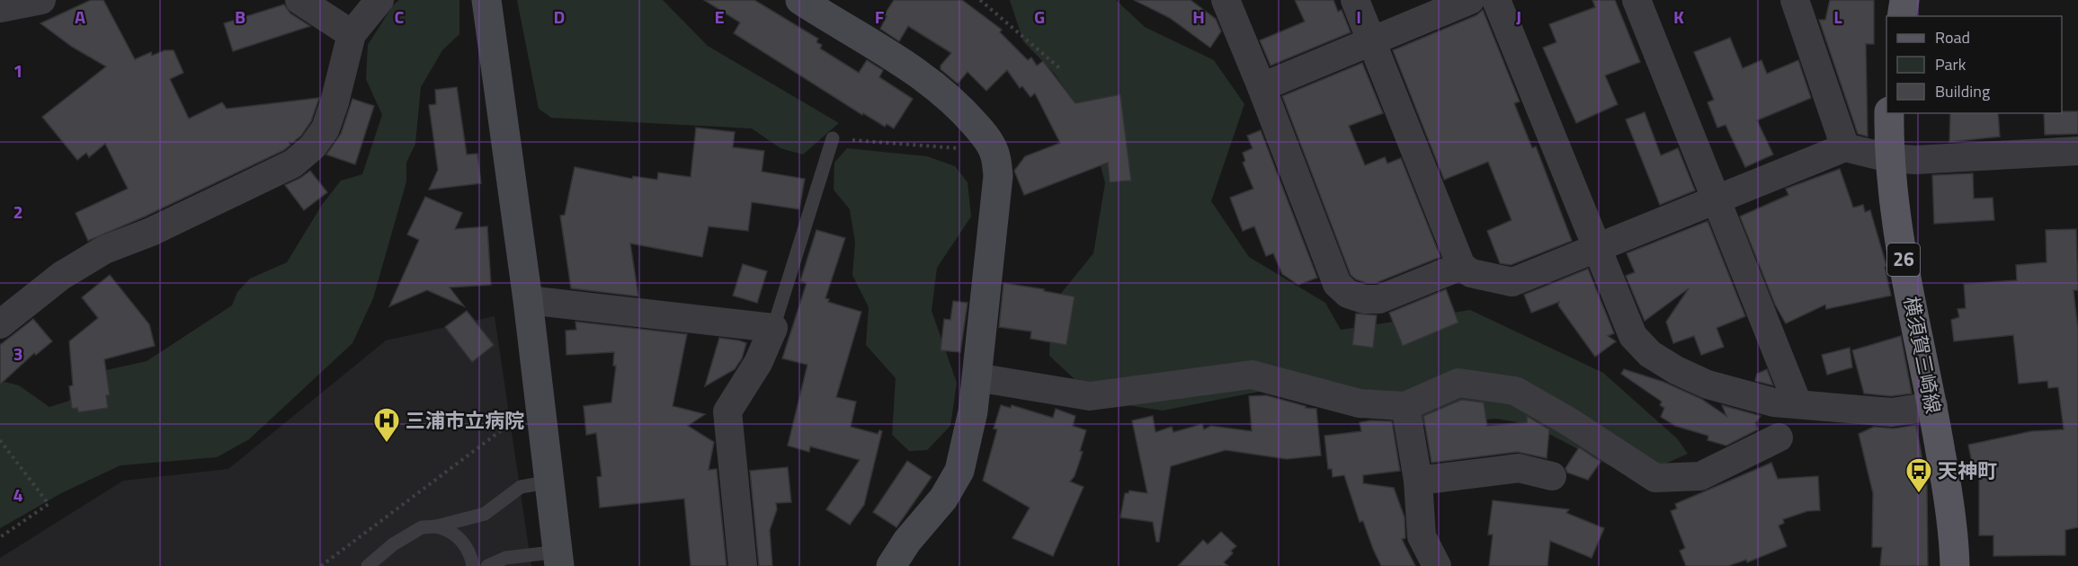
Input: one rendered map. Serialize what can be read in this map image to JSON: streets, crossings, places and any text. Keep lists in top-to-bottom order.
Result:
{
  "streets": {
    "main road": ["26", "横須賀三崎線"]
  },
  "places": {
    "hospital": ["三浦市立病院"],
    "bus stop": ["天神町"]
  },
  "legend": ["Road", "Park", "Building"],
  "grid": {
    "columns": [
      "A",
      "B",
      "C",
      "D",
      "E",
      "F",
      "G",
      "H",
      "I",
      "J",
      "K",
      "L"
    ],
    "rows": [
      "1",
      "2",
      "3",
      "4"
    ]
  }
}
